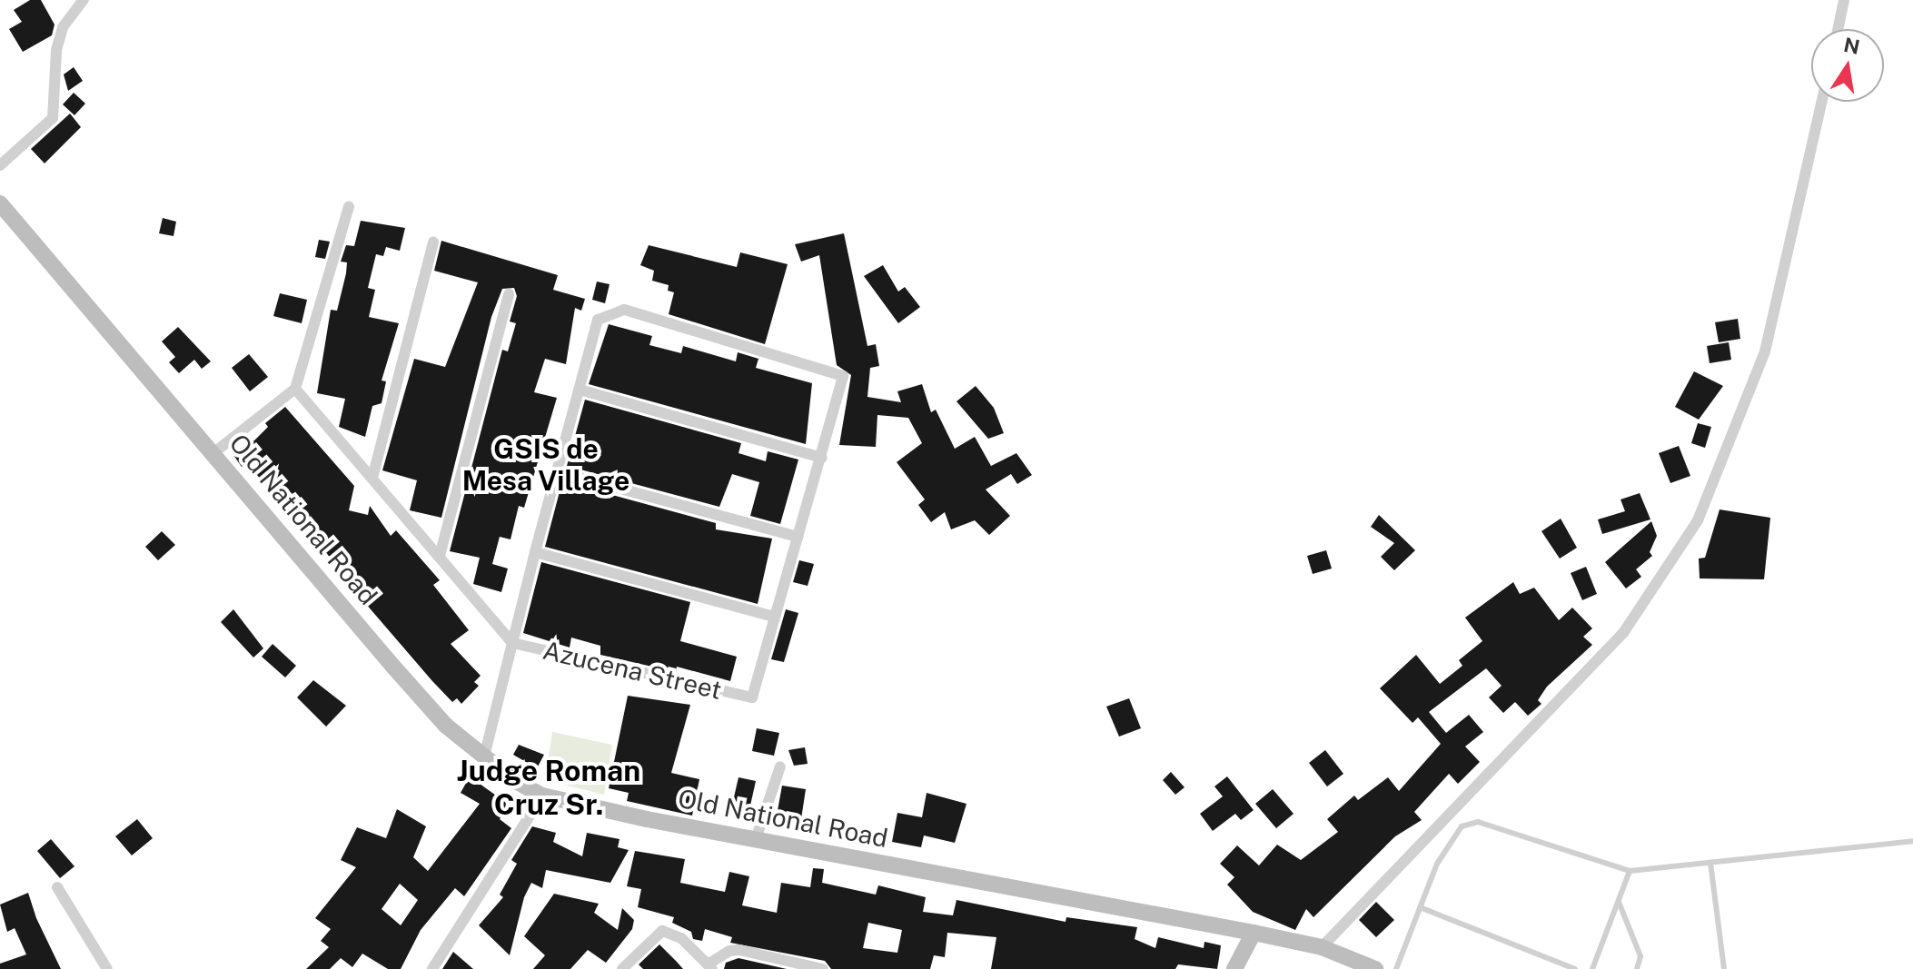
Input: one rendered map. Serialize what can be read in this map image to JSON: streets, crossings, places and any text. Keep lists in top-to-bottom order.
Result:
{
  "streets": {
    "main road": ["Old National Road"],
    "street": ["Azucena Street"]
  },
  "districts": ["GSIS de Mesa Village", "Judge Roman Cruz Sr."],
  "north": "top"
}
